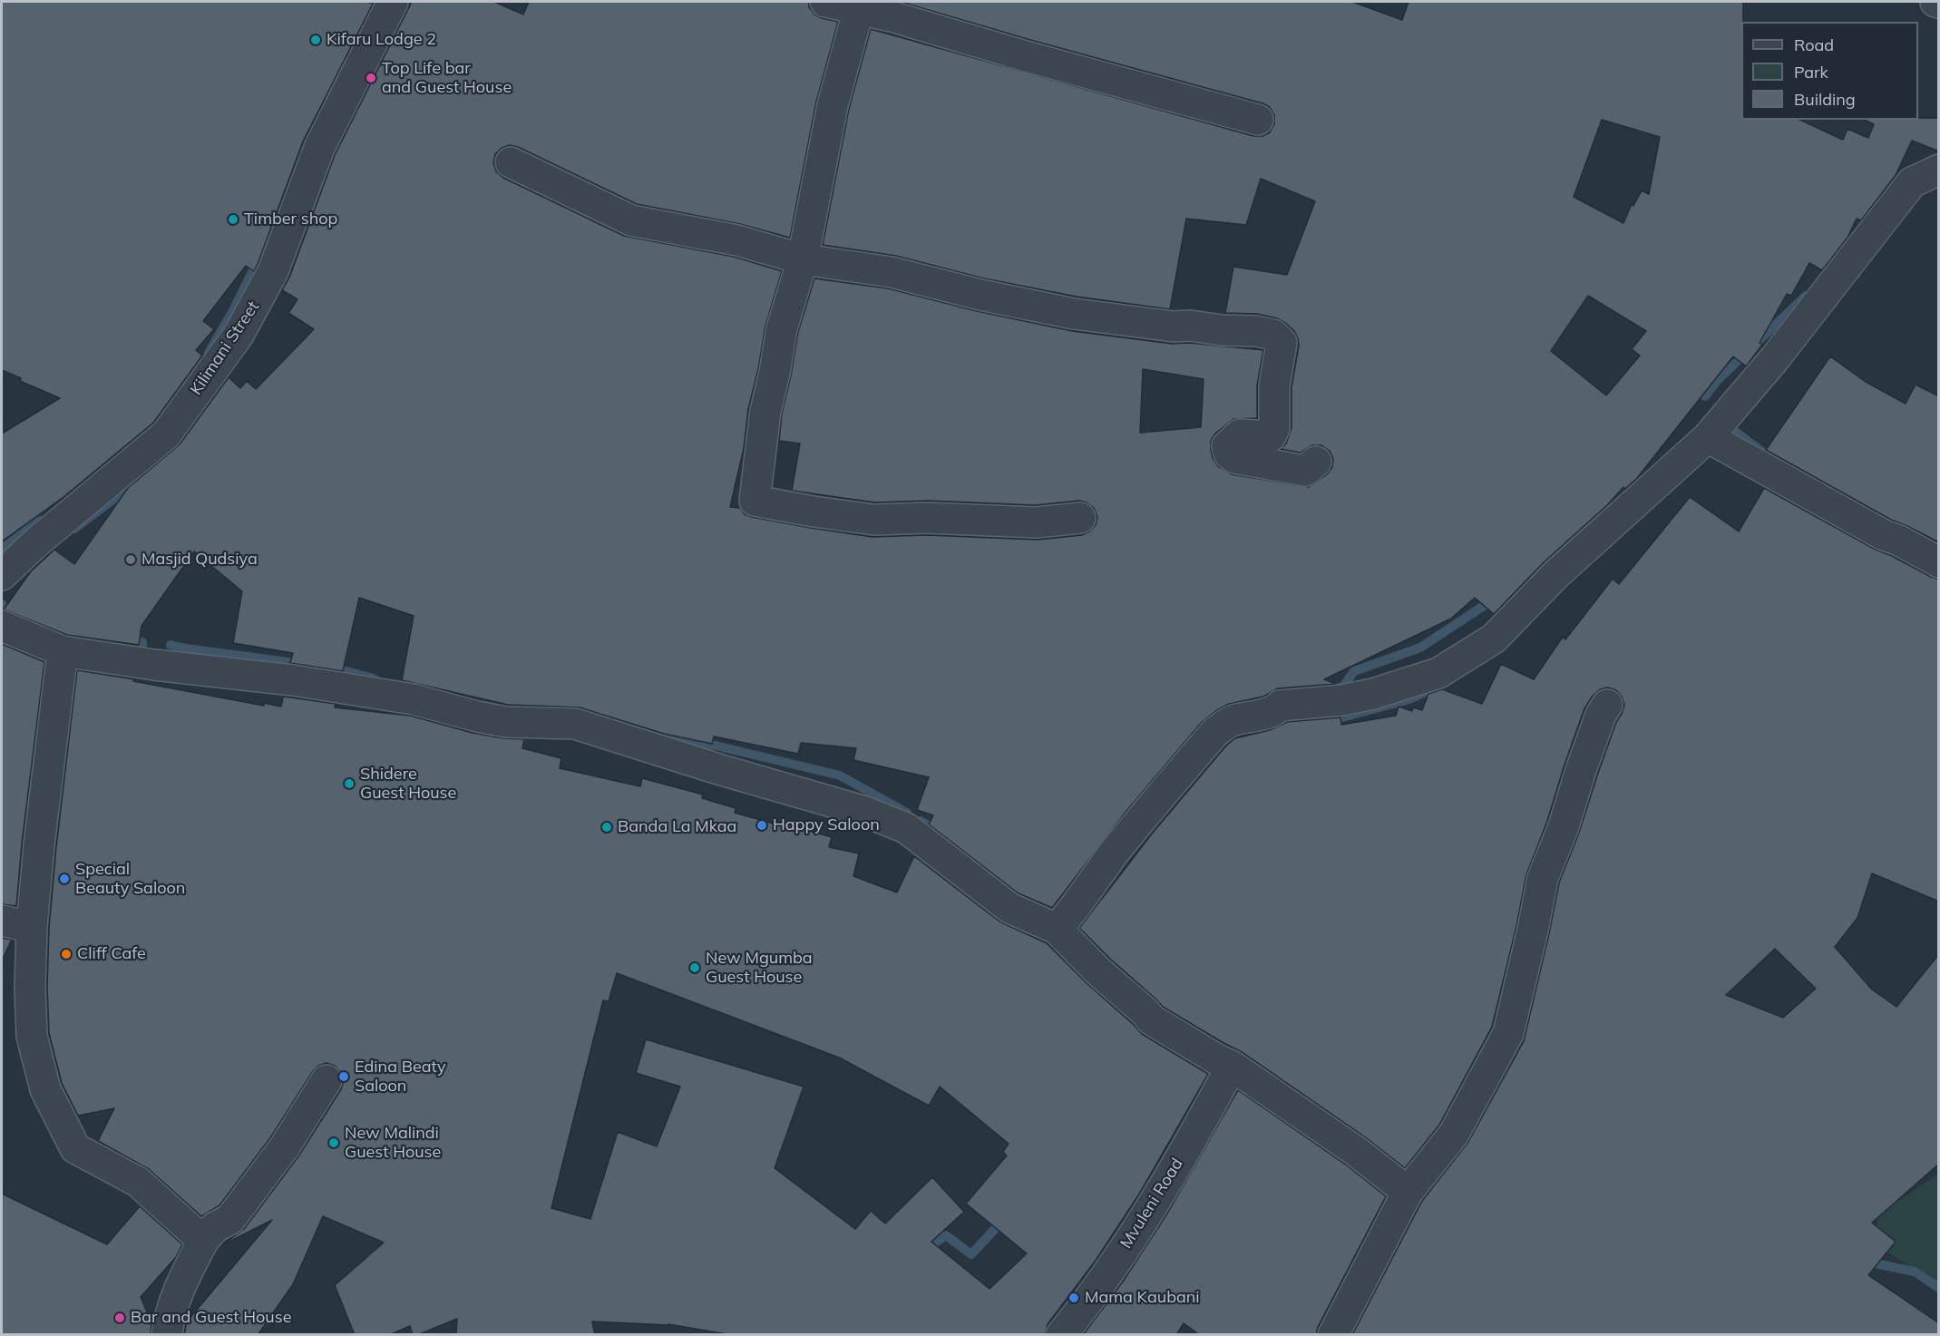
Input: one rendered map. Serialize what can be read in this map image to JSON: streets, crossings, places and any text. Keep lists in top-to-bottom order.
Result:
{
  "streets": {
    "street": ["Kilimani Street", "Mvuleni Road"]
  },
  "places": [
    "Kifaru Lodge 2",
    "Top Life bar and Guest House",
    "Timber shop",
    "Masjid Qudsiya",
    "Shidere Guest House",
    "Happy Saloon",
    "Banda La Mkaa",
    "Special Beauty Saloon",
    "Cliff Cafe",
    "New Mgumba Guest House",
    "Edina Beaty Saloon",
    "New Malindi Guest House",
    "Mama Kaubani",
    "Bar and Guest House"
  ],
  "legend": ["Road", "Park", "Building"]
}
